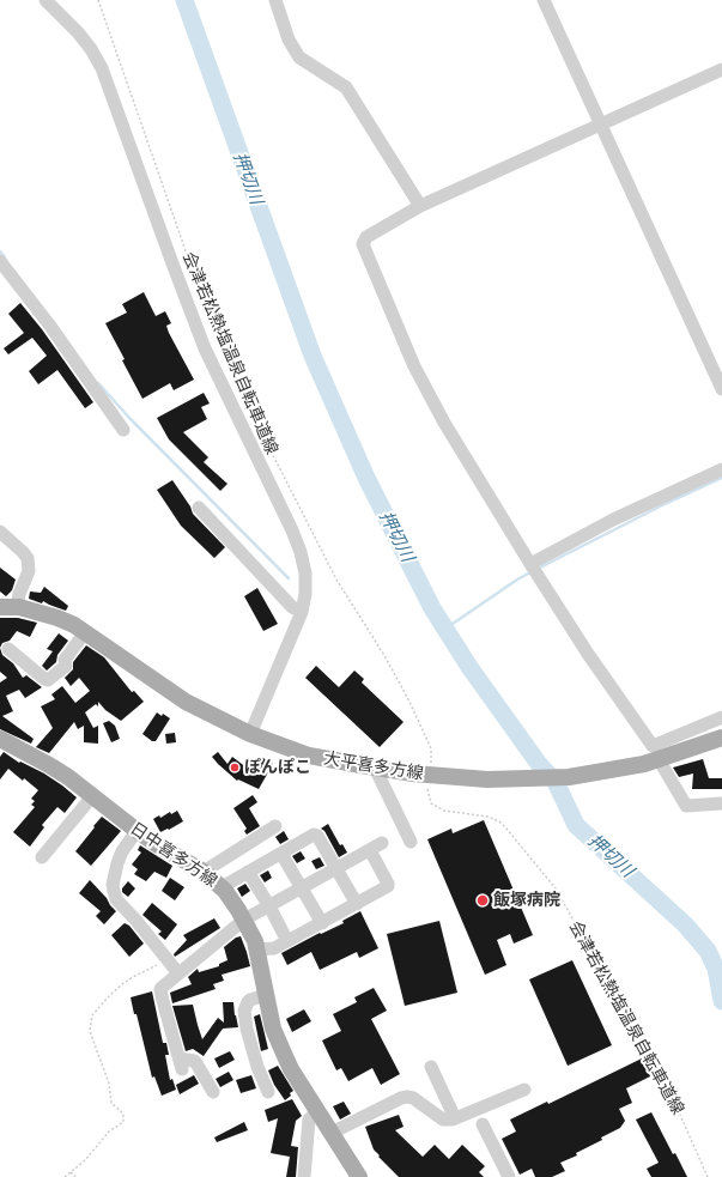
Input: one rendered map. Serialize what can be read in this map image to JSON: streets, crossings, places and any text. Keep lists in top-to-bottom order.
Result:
{
  "streets": {
    "main road": ["大平喜多方線", "日中喜多方線"],
    "path": ["会津若松熱塩温泉自転車道線"]
  },
  "water": ["押切川"],
  "places": ["ぽんぽこ", "飯塚病院"]
}
